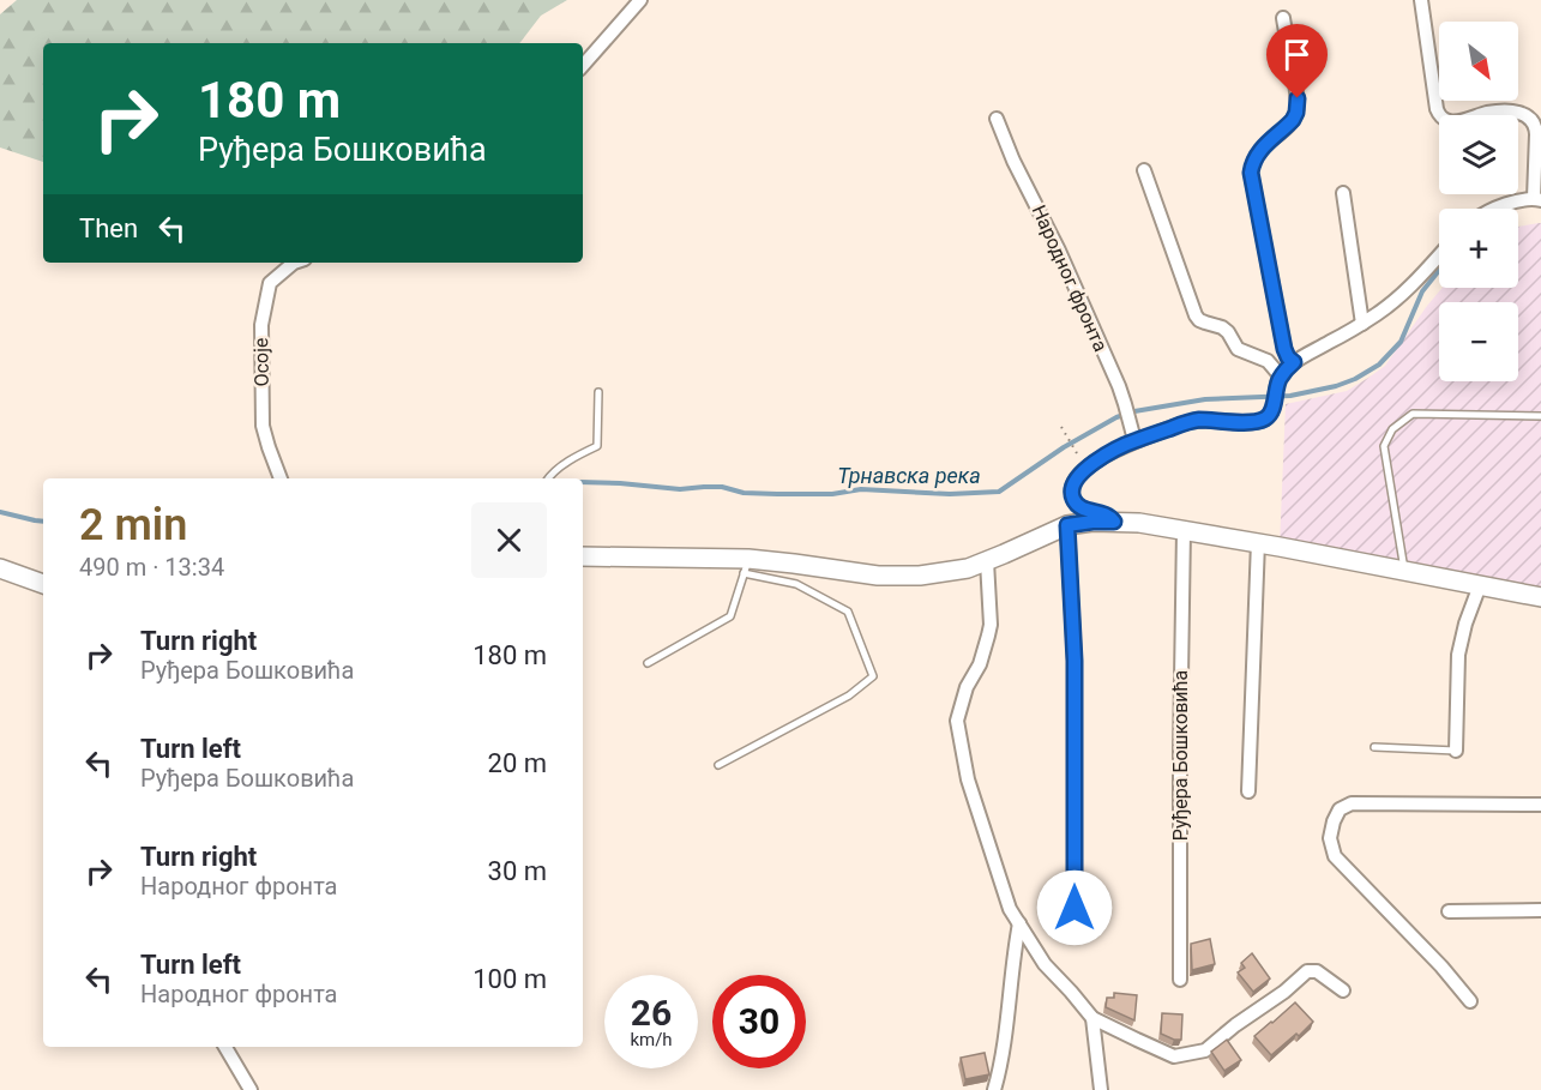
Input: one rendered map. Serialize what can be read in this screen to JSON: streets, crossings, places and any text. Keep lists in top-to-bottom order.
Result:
{
  "streets": {
    "street": ["Народног фронта", "Осоје", "Руђера Бошковића"]
  },
  "water": ["Трнавска река"],
  "north": "bottom right",
  "page": {
    "map_buttons": ["+", "−"],
    "turn": ["180 m", "Руђера Бошковића"],
    "then": "Then",
    "heading": ["2 min", "490 m · 13:34"],
    "list": [
      {
        "name": "Turn right",
        "note": "Руђера Бошковића",
        "value": "180 m"
      },
      {
        "name": "Turn left",
        "note": "Руђера Бошковића",
        "value": "20 m"
      },
      {
        "name": "Turn right",
        "note": "Народног фронта",
        "value": "30 m"
      },
      {
        "name": "Turn left",
        "note": "Народног фронта",
        "value": "100 m"
      }
    ],
    "speed": "26 km/h",
    "limit": "30"
  }
}
